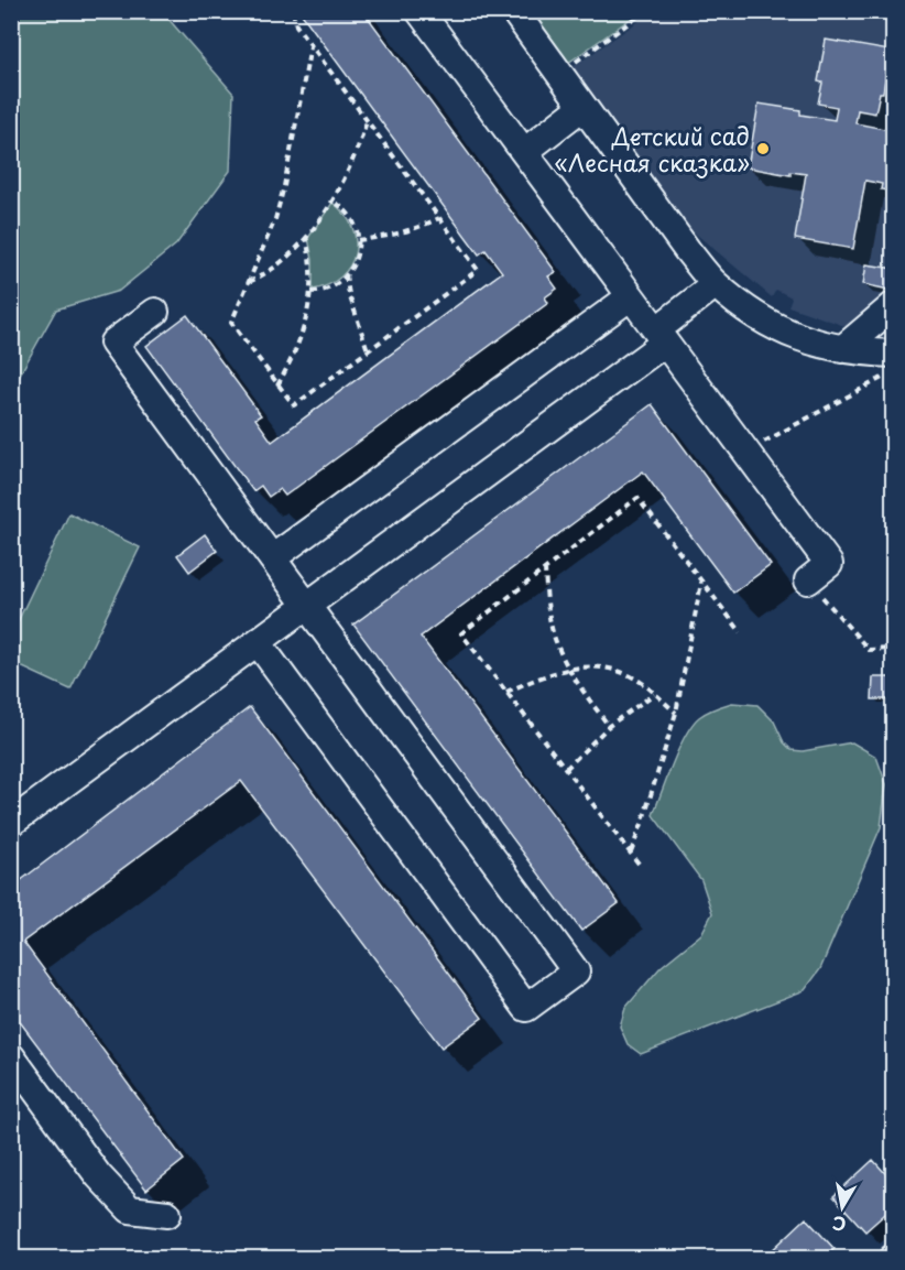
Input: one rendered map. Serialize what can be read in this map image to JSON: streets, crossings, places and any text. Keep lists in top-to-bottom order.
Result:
{
  "places": ["Детский сад «Лесная сказка»"],
  "north": "bottom"
}
